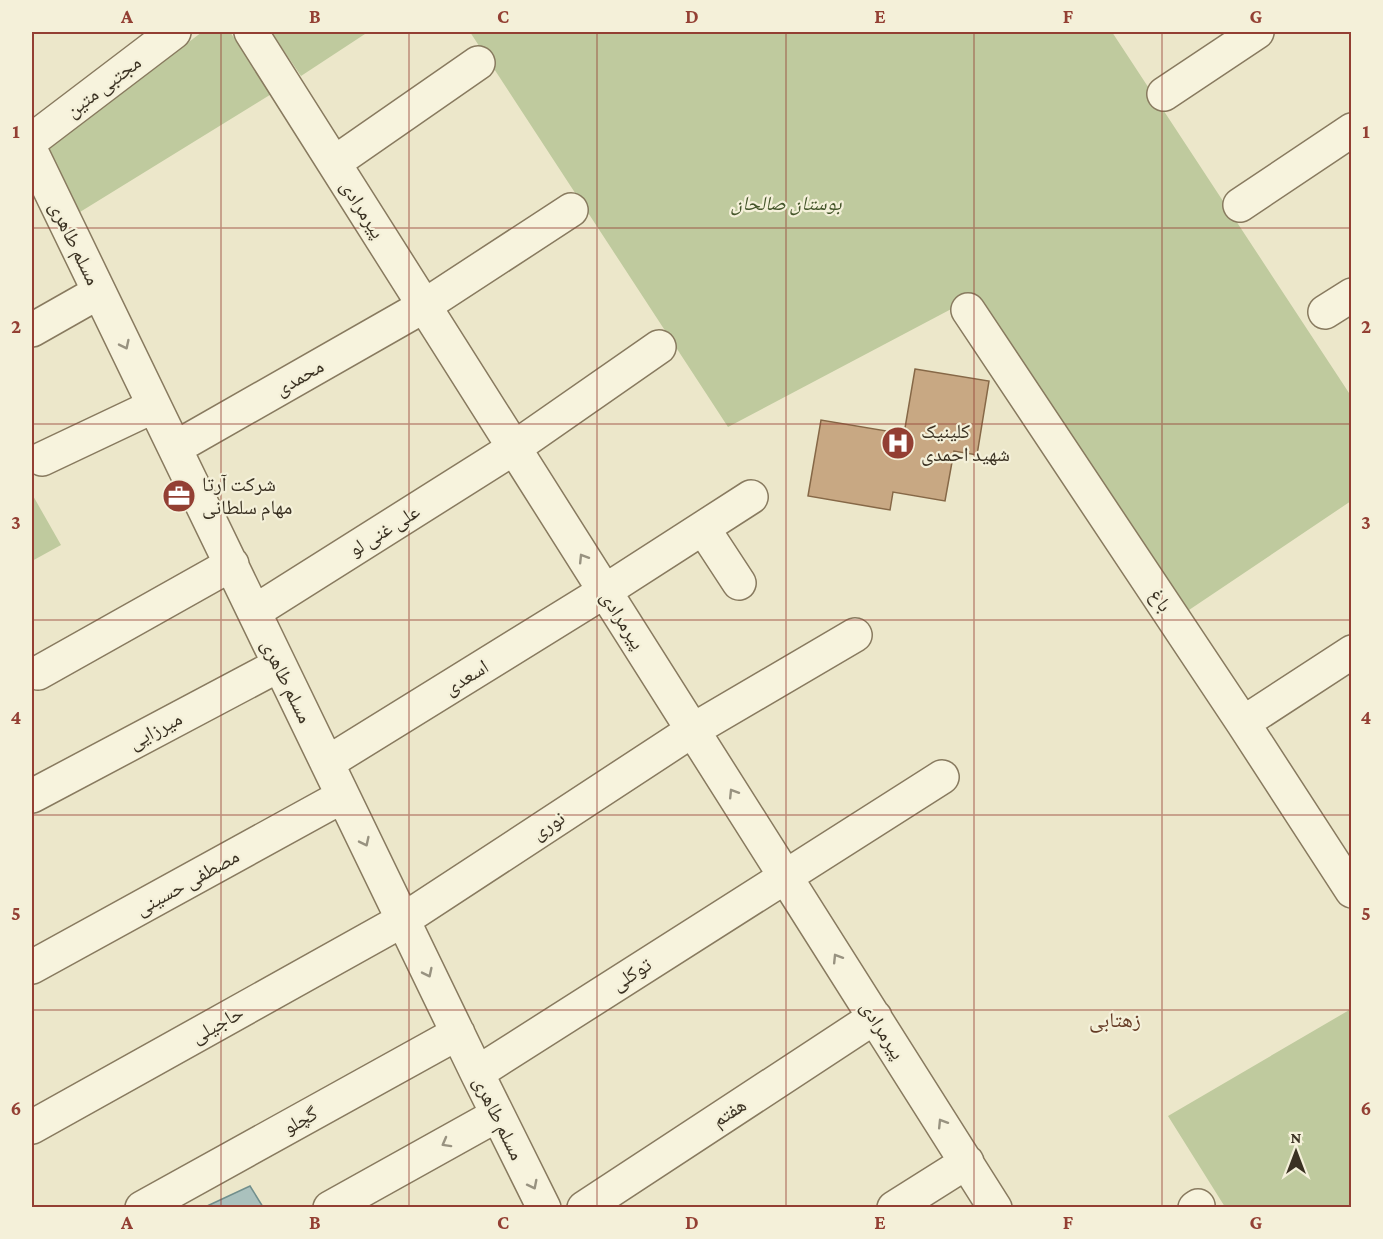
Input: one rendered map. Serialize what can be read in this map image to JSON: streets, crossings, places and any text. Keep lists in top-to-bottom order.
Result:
{
  "streets": {
    "street": [
      "مجتبی متین",
      "پیرمرادی",
      "مسلم طاهری",
      "محمدی",
      "علی غنی لو",
      "باغ",
      "اسعدی",
      "میرزایی",
      "نوری",
      "مصطفی حسینی",
      "توکلی",
      "حاجیلی",
      "هفتم",
      "گچلو"
    ]
  },
  "crossings": [
    ["پیرمرادی", "محمدی"],
    ["پیرمرادی", "علی غنی لو"],
    ["پیرمرادی", "اسعدی"],
    ["پیرمرادی", "نوری"],
    ["پیرمرادی", "توکلی"],
    ["پیرمرادی", "هفتم"],
    ["مسلم طاهری", "محمدی"],
    ["مسلم طاهری", "علی غنی لو"],
    ["مسلم طاهری", "اسعدی"],
    ["مسلم طاهری", "میرزایی"],
    ["مسلم طاهری", "نوری"],
    ["مسلم طاهری", "مصطفی حسینی"],
    ["مسلم طاهری", "توکلی"],
    ["مسلم طاهری", "حاجیلی"],
    ["مسلم طاهری", "گچلو"],
    ["نوری", "حاجیلی"]
  ],
  "one_way": ["پیرمرادی", "مسلم طاهری"],
  "districts": ["زهتابی"],
  "parks": ["بوستان صالحان"],
  "places": {
    "hospital": ["کلینیک شهید احمدی"],
    "office": ["شرکت آرتا مهام سلطانی"]
  },
  "north": "top",
  "grid": {
    "columns": [
      "A",
      "B",
      "C",
      "D",
      "E",
      "F",
      "G"
    ],
    "rows": [
      "1",
      "2",
      "3",
      "4",
      "5",
      "6"
    ]
  }
}
